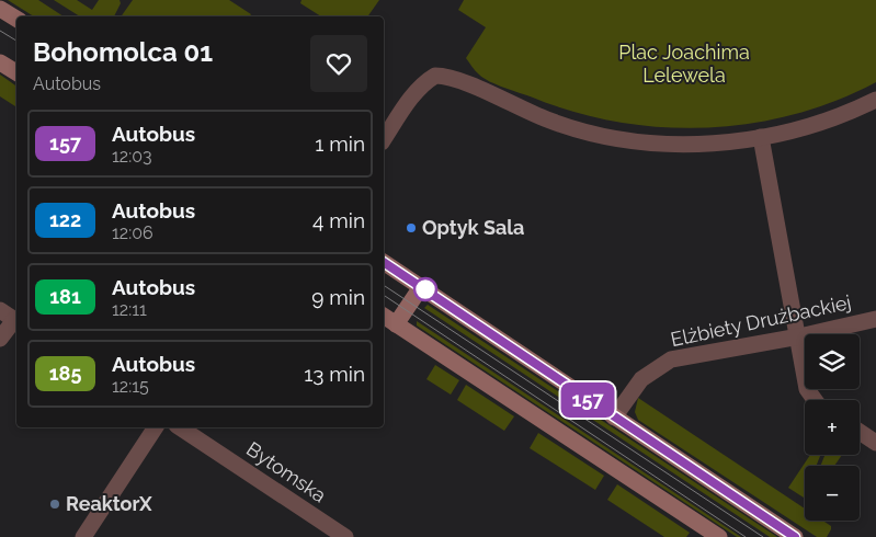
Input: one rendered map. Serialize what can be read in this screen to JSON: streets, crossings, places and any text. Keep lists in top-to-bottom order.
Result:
{
  "streets": {
    "street": ["Elżbiety Drużbackiej", "Bytomska"]
  },
  "parks": ["Plac Joachima Lelewela"],
  "places": ["Optyk Sala", "ReaktorX"],
  "lines": ["bus line 157"],
  "page": {
    "on_map": "157",
    "heading": ["Bohomolca 01", "Autobus"],
    "list": [
      {
        "mark": "157",
        "name": "Autobus",
        "note": "12:03",
        "value": "1 min"
      },
      {
        "mark": "122",
        "name": "Autobus",
        "note": "12:06",
        "value": "4 min"
      },
      {
        "mark": "181",
        "name": "Autobus",
        "note": "12:11",
        "value": "9 min"
      },
      {
        "mark": "185",
        "name": "Autobus",
        "note": "12:15",
        "value": "13 min"
      }
    ],
    "map_buttons": ["+", "−"]
  }
}
